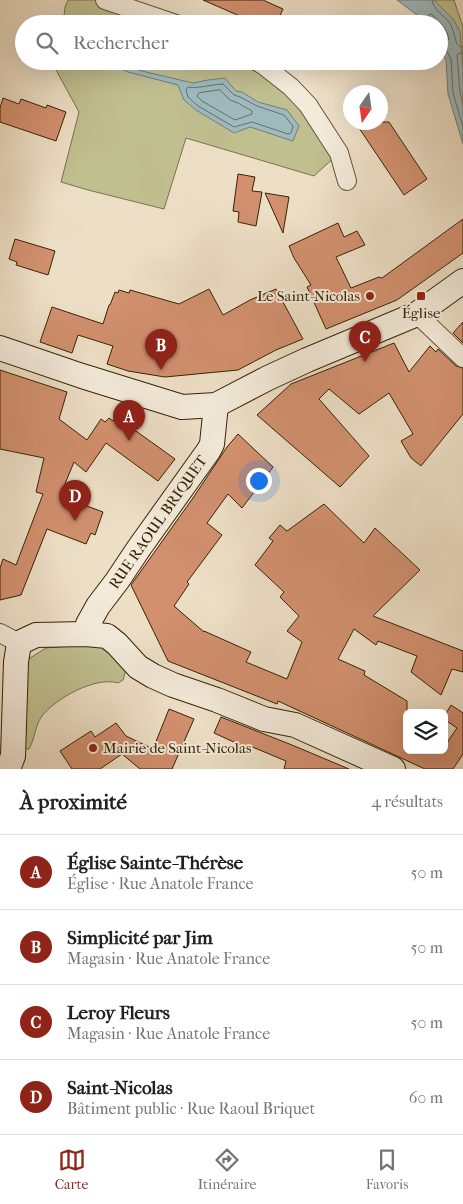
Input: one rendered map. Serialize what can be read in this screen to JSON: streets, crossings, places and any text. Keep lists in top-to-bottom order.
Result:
{
  "streets": {
    "street": ["RUE RAOUL BRIQUET"]
  },
  "places": {
    "other": ["Le Saint-Nicolas", "Mairie de Saint-Nicolas"],
    "transit": ["Église"]
  },
  "north": "bottom",
  "page": {
    "search": "Rechercher",
    "pins": [
      "C",
      "B",
      "A",
      "D"
    ],
    "heading": ["À proximité", "4 résultats"],
    "list": [
      {
        "mark": "A",
        "name": "Église Sainte-Thérèse",
        "note": "Église · Rue Anatole France",
        "value": "50 m"
      },
      {
        "mark": "B",
        "name": "Simplicité par Jim",
        "note": "Magasin · Rue Anatole France",
        "value": "50 m"
      },
      {
        "mark": "C",
        "name": "Leroy Fleurs",
        "note": "Magasin · Rue Anatole France",
        "value": "50 m"
      },
      {
        "mark": "D",
        "name": "Saint-Nicolas",
        "note": "Bâtiment public · Rue Raoul Briquet",
        "value": "60 m"
      }
    ],
    "nav": ["Carte", "Itinéraire", "Favoris"]
  }
}
